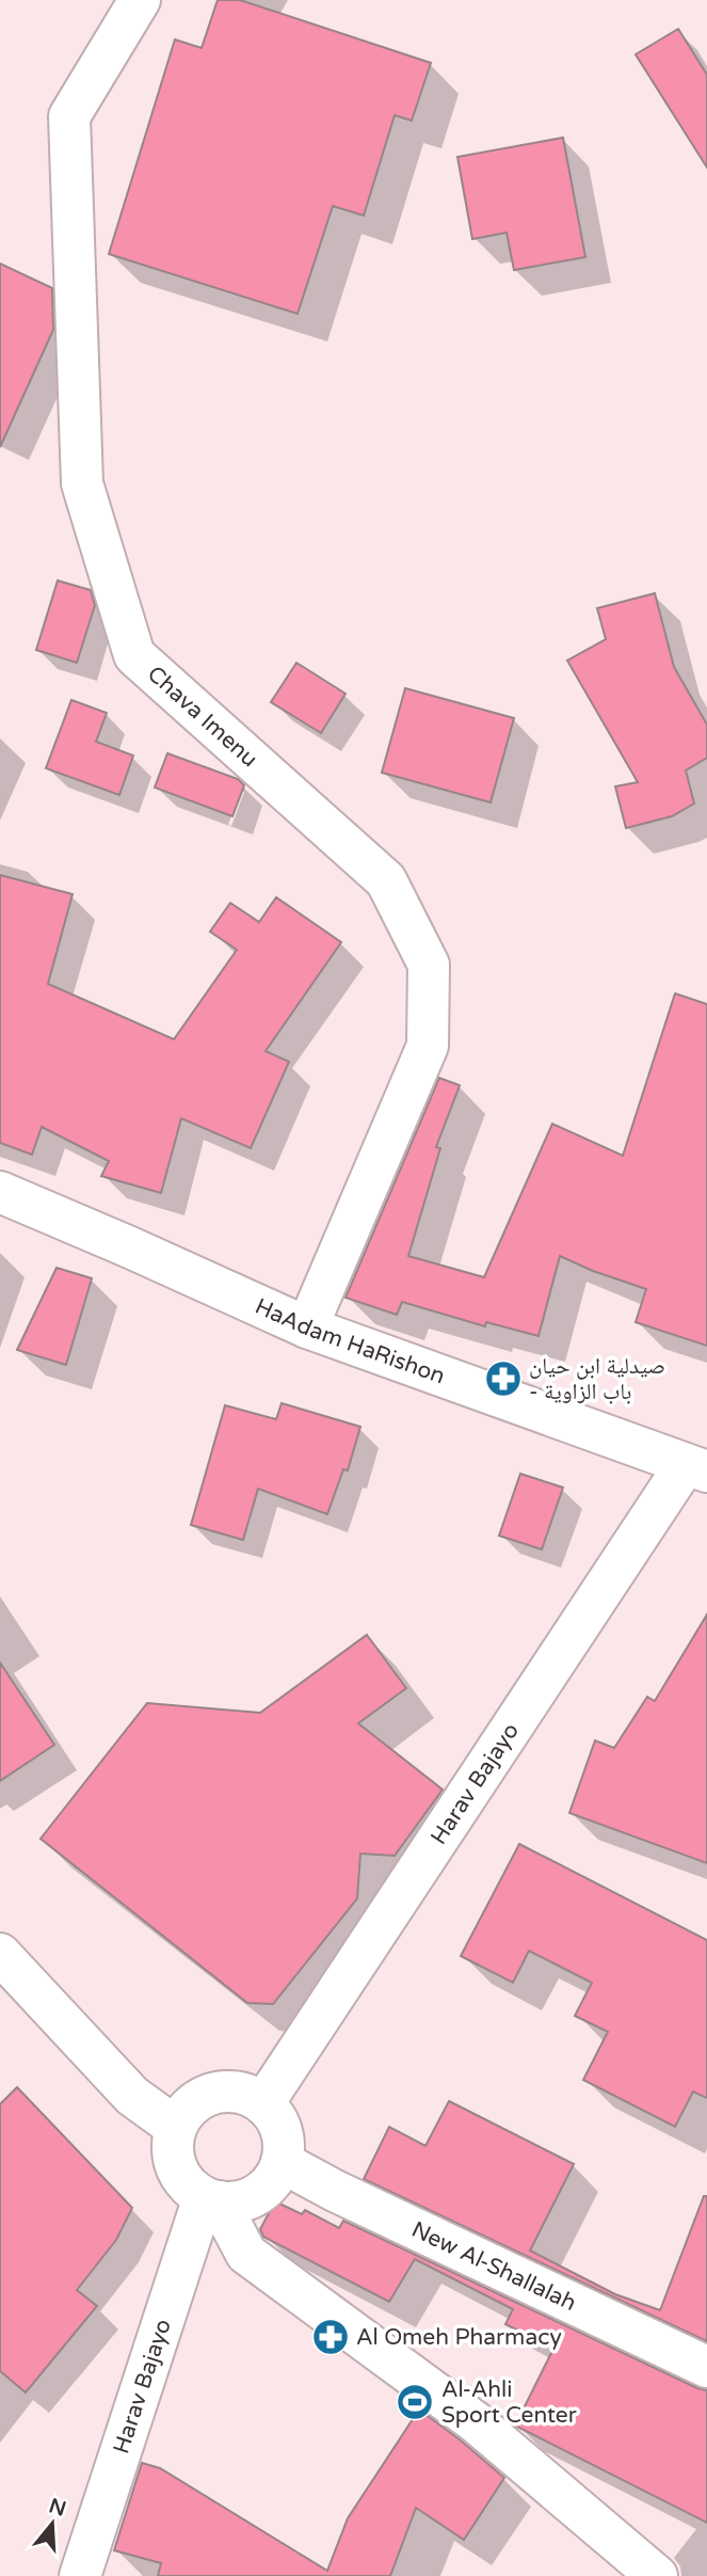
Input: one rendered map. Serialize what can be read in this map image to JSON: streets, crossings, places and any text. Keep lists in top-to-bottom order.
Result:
{
  "streets": {
    "street": [
      "Chava Imenu",
      "HaAdam HaRishon",
      "Harav Bajayo",
      "New Al-Shallalah"
    ]
  },
  "crossings": [
    ["Chava Imenu", "HaAdam HaRishon"],
    ["HaAdam HaRishon", "Harav Bajayo"],
    ["Harav Bajayo", "New Al-Shallalah"]
  ],
  "places": {
    "pharmacy": ["صيدلية ابن حيان - باب الزاوية", "Al Omeh Pharmacy"],
    "sports": ["Al-Ahli Sport Center"]
  },
  "north": "top"
}
